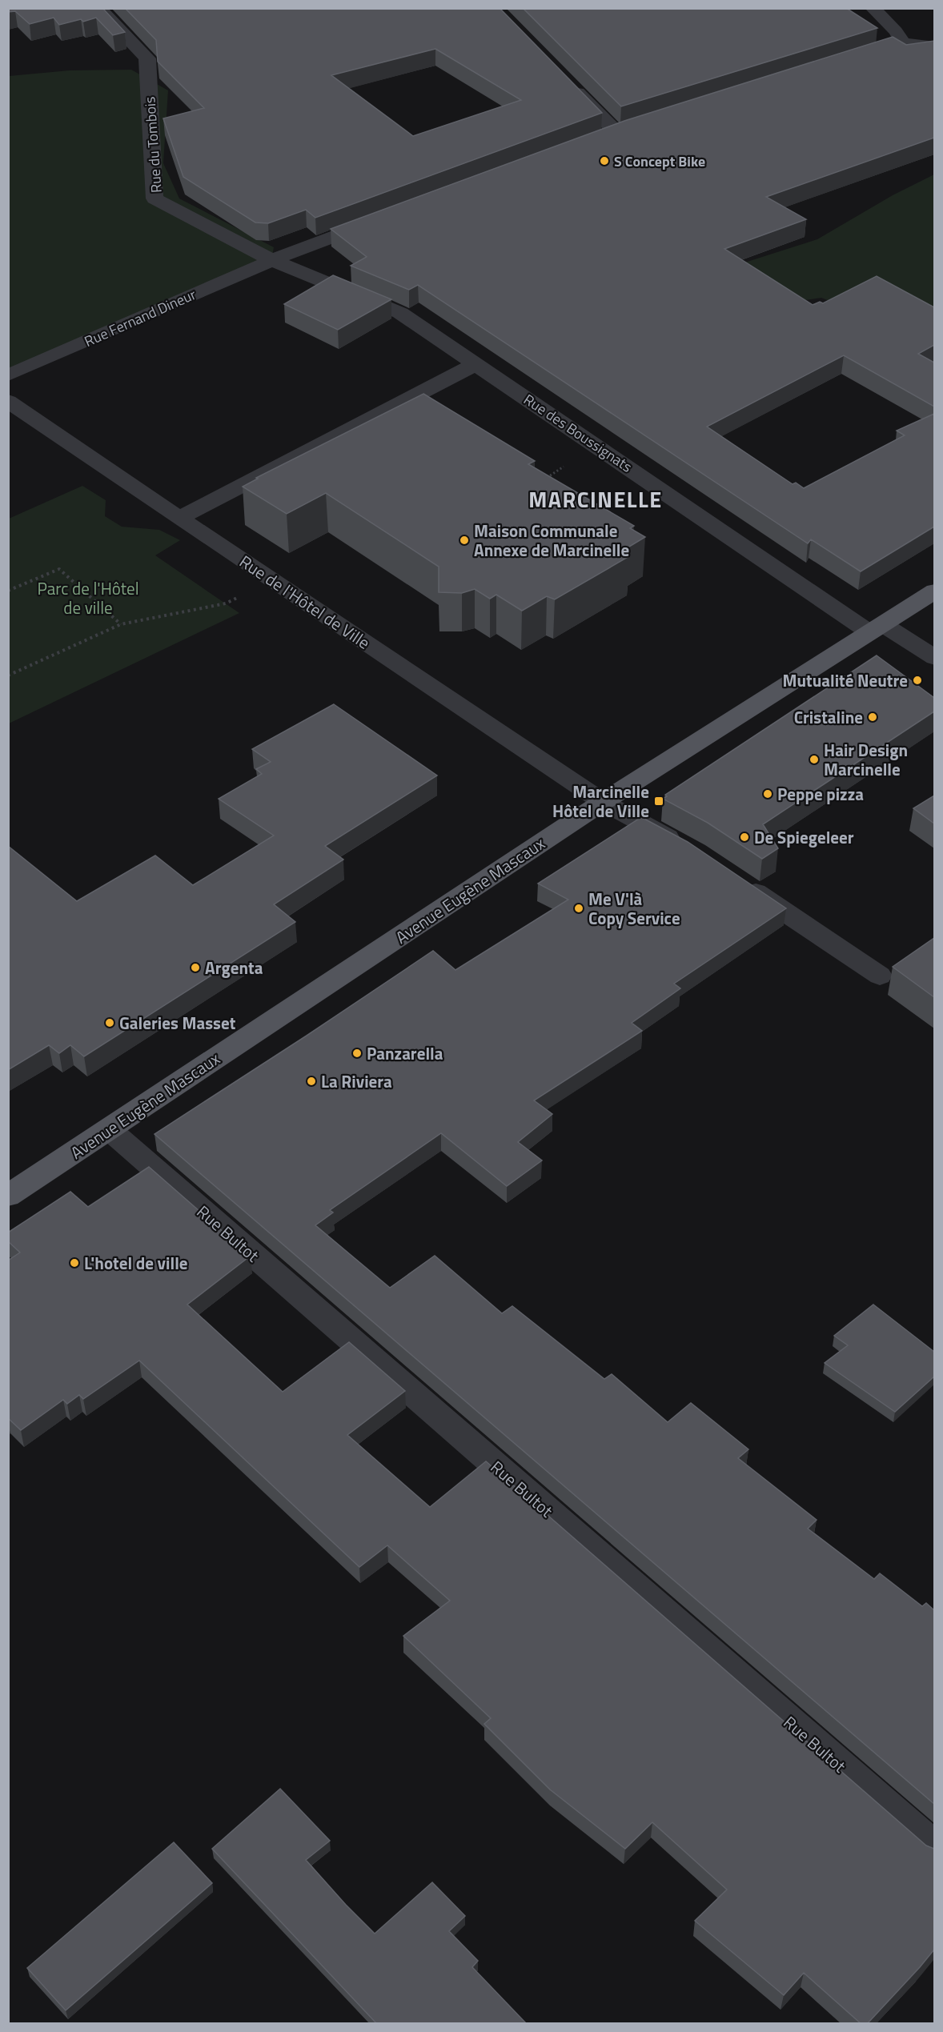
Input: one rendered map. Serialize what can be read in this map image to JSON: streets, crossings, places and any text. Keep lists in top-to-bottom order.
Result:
{
  "streets": {
    "main road": ["Avenue Eugène Mascaux"],
    "street": [
      "Rue du Tombois",
      "Rue Fernand Dineur",
      "Rue des Boussignats",
      "Rue de l'Hôtel de Ville",
      "Rue Bultot"
    ]
  },
  "crossings": [
    ["Rue du Tombois", "Rue Fernand Dineur"],
    ["Rue du Tombois", "Rue des Boussignats"],
    ["Rue Fernand Dineur", "Rue des Boussignats"],
    ["Rue des Boussignats", "Avenue Eugène Mascaux"],
    ["Rue de l'Hôtel de Ville", "Avenue Eugène Mascaux"],
    ["Avenue Eugène Mascaux", "Rue Bultot"]
  ],
  "districts": ["MARCINELLE"],
  "parks": ["Parc de l'Hôtel de ville"],
  "places": {
    "other": [
      "S Concept Bike",
      "Maison Communale Annexe de Marcinelle",
      "Mutualité Neutre",
      "Cristaline",
      "Hair Design Marcinelle",
      "Peppe pizza",
      "De Spiegeleer",
      "Me V'là Copy Service",
      "Argenta",
      "Galeries Masset",
      "Panzarella",
      "La Riviera",
      "L'hotel de ville"
    ],
    "transit": ["Marcinelle Hôtel de Ville"]
  }
}
